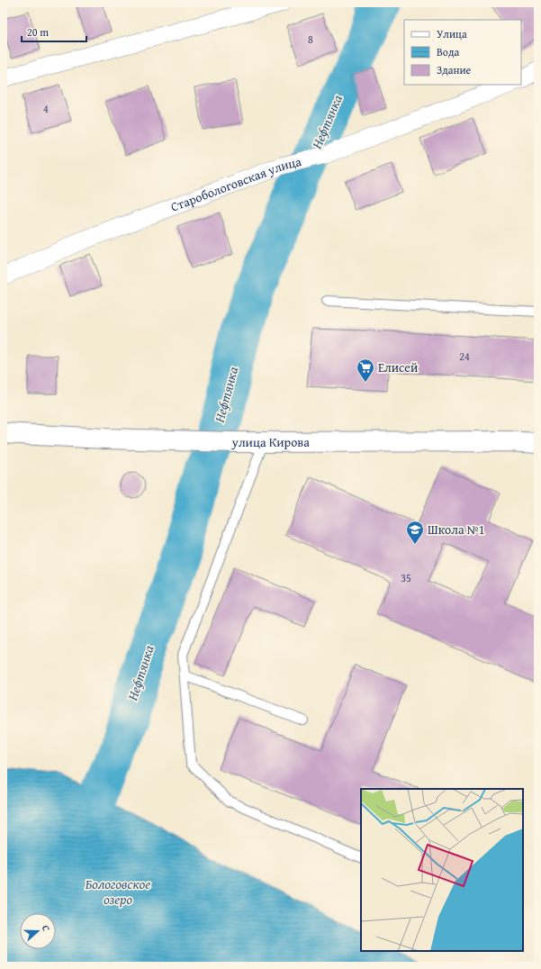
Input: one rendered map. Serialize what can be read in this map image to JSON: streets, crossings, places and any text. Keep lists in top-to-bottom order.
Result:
{
  "streets": {
    "main road": ["улица Кирова"],
    "street": ["Старобологовская улица"]
  },
  "water": ["Нефтянка", "Бологовское озеро"],
  "places": {
    "supermarket": ["Елисей"],
    "school or university": ["Школа №1"]
  },
  "house_numbers": [
    "8",
    "4",
    "24",
    "35"
  ],
  "legend": ["Улица", "Вода", "Здание"],
  "scale_bar": "20 m",
  "north": "right"
}
